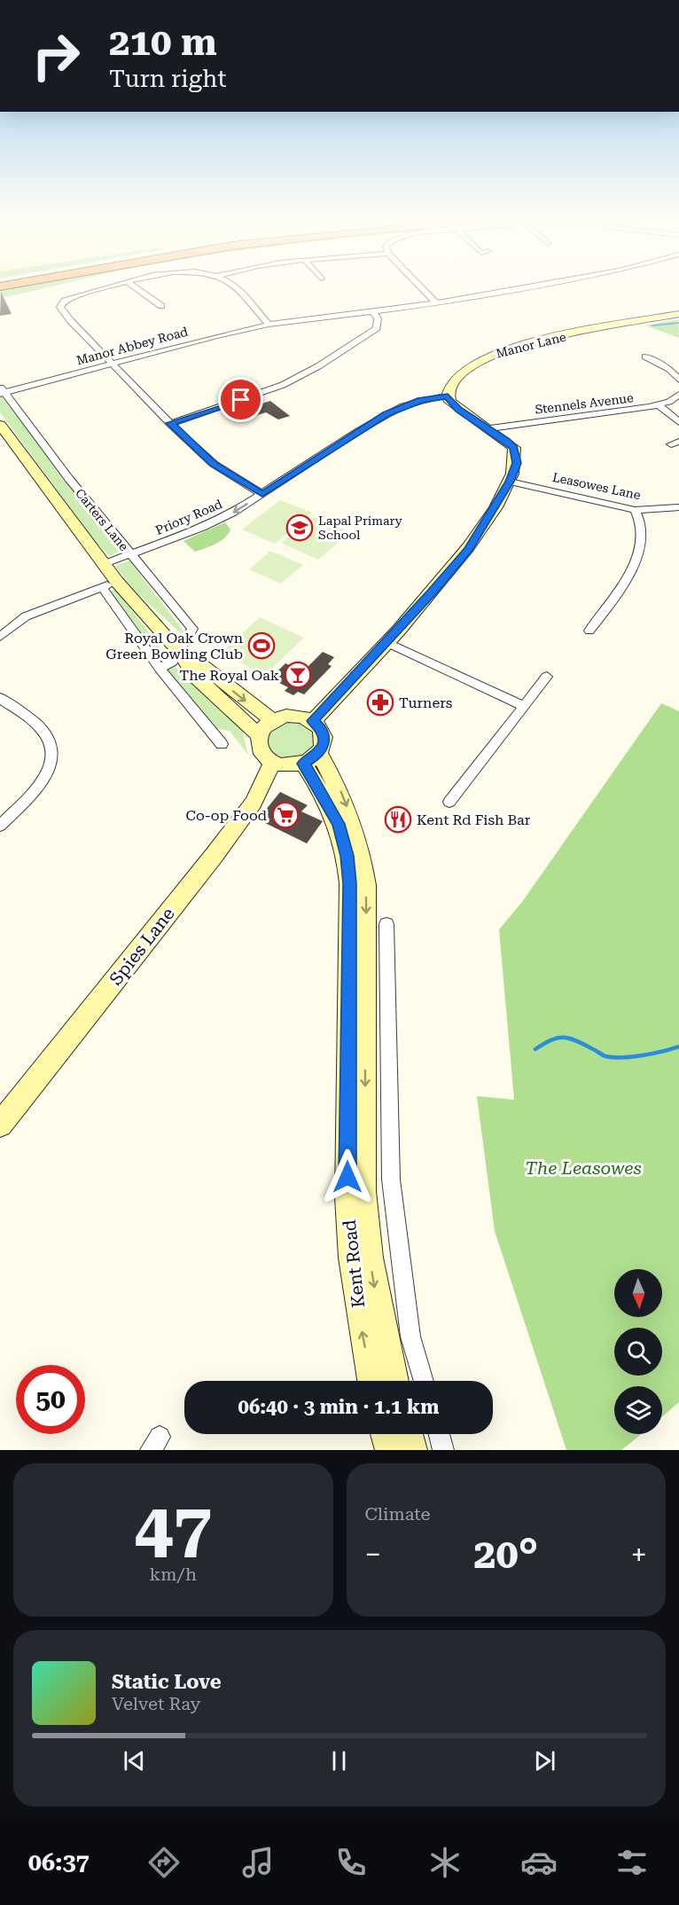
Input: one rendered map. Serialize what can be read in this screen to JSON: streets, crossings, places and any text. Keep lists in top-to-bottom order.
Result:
{
  "streets": {
    "main road": [
      "Manor Lane",
      "Carters Lane",
      "Spies Lane",
      "Kent Road"
    ],
    "street": [
      "Manor Abbey Road",
      "Stennels Avenue",
      "Leasowes Lane",
      "Priory Road"
    ]
  },
  "crossings": [
    ["Manor Lane", "Priory Road"],
    ["Manor Abbey Road", "Carters Lane"],
    ["Priory Road", "Carters Lane"],
    ["Carters Lane", "Spies Lane"],
    ["Carters Lane", "Kent Road"],
    ["Spies Lane", "Kent Road"]
  ],
  "parks": ["The Leasowes"],
  "places": {
    "school or university": ["Lapal Primary School"],
    "sports": ["Royal Oak Crown Green Bowling Club"],
    "bar": ["The Royal Oak"],
    "pharmacy": ["Turners"],
    "supermarket": ["Co-op Food"],
    "restaurant": ["Kent Rd Fish Bar"]
  },
  "north": "bottom",
  "page": {
    "turn": ["210 m", "Turn right"],
    "limit": "50",
    "trip": "06:40 · 3 min · 1.1 km",
    "tile": [
      ["47", "km/h"],
      "Climate"
    ],
    "heat": ["−", "20°", "+"],
    "song": ["Static Love", "Velvet Ray"],
    "tabs": "06:37"
  }
}
